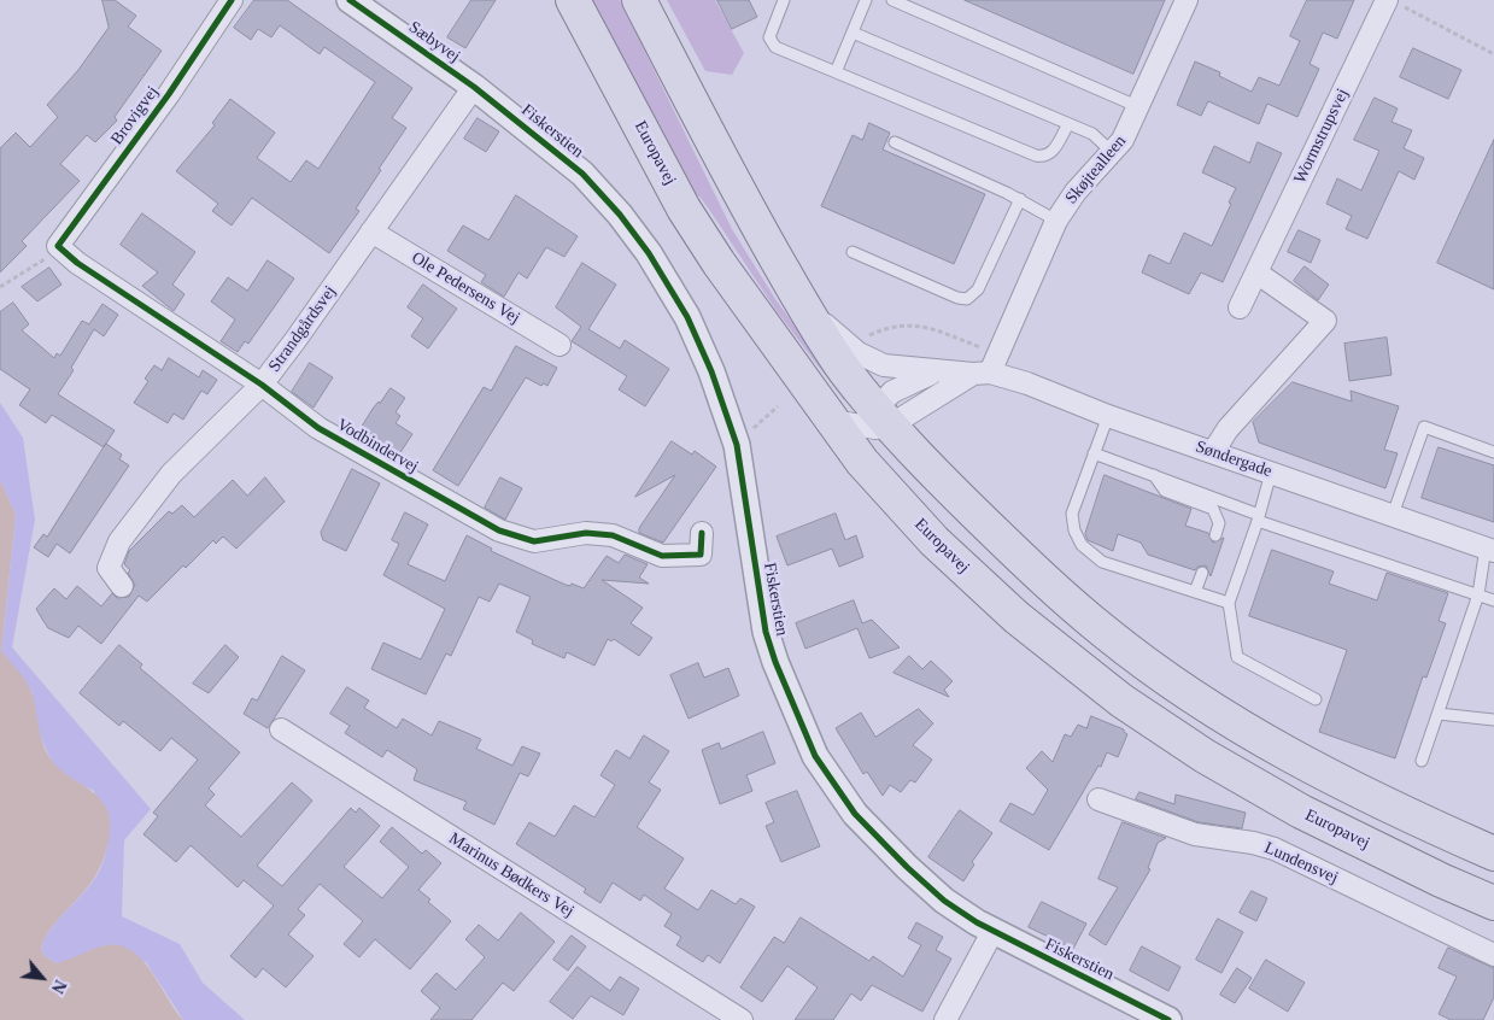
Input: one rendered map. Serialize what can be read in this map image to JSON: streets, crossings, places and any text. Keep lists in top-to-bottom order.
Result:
{
  "streets": {
    "main road": ["Europavej"],
    "street": [
      "Sæbyvej",
      "Brovigvej",
      "Fiskerstien",
      "Wormstrupsvej",
      "Skøjtealleen",
      "Ole Pedersens Vej",
      "Strandgårdsvej",
      "Vodbindervej",
      "Søndergade",
      "Lundensvej",
      "Marinus Bødkers Vej"
    ]
  },
  "crossings": [
    ["Sæbyvej", "Fiskerstien"],
    ["Sæbyvej", "Strandgårdsvej"],
    ["Brovigvej", "Vodbindervej"],
    ["Fiskerstien", "Strandgårdsvej"],
    ["Skøjtealleen", "Søndergade"],
    ["Ole Pedersens Vej", "Strandgårdsvej"],
    ["Strandgårdsvej", "Vodbindervej"]
  ],
  "north": "bottom right"
}
